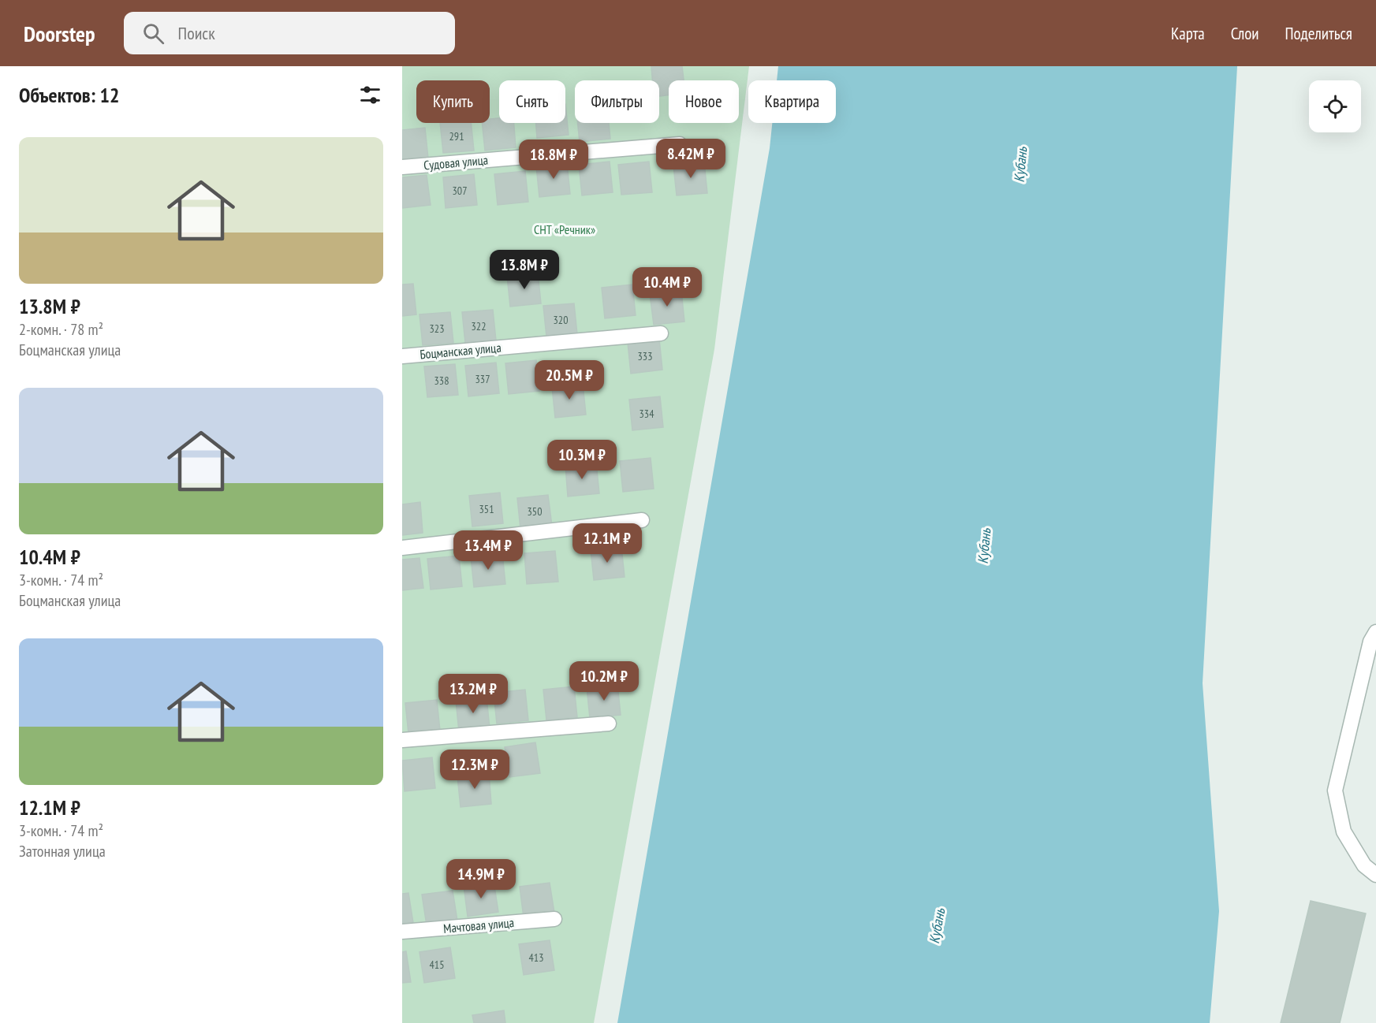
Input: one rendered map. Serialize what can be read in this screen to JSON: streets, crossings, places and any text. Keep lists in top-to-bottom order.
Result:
{
  "streets": {
    "street": ["Судовая улица", "Боцманская улица", "Мачтовая улица"]
  },
  "water": ["Кубань"],
  "parks": ["СНТ «Речник»"],
  "house_numbers": [
    "291",
    "307",
    "320",
    "322",
    "323",
    "333",
    "337",
    "338",
    "334",
    "351",
    "350",
    "413",
    "415"
  ],
  "page": {
    "header": "Doorstep",
    "search": "Поиск",
    "nav": ["Карта", "Слои", "Поделиться"],
    "heading": "Объектов: 12",
    "chip": [
      "Купить",
      "Снять",
      "Фильтры",
      "Новое",
      "Квартира"
    ],
    "list": [
      {
        "name": "13.8M ₽",
        "note": "2-комн. · 78 m² · Боцманская улица"
      },
      {
        "name": "10.4M ₽",
        "note": "3-комн. · 74 m² · Боцманская улица"
      },
      {
        "name": "12.1M ₽",
        "note": "3-комн. · 74 m² · Затонная улица"
      }
    ],
    "price": [
      "8.42M ₽",
      "18.8M ₽",
      "13.8M ₽",
      "10.4M ₽",
      "20.5M ₽",
      "10.3M ₽",
      "12.1M ₽",
      "13.4M ₽",
      "10.2M ₽",
      "13.2M ₽",
      "12.3M ₽",
      "14.9M ₽"
    ]
  }
}
